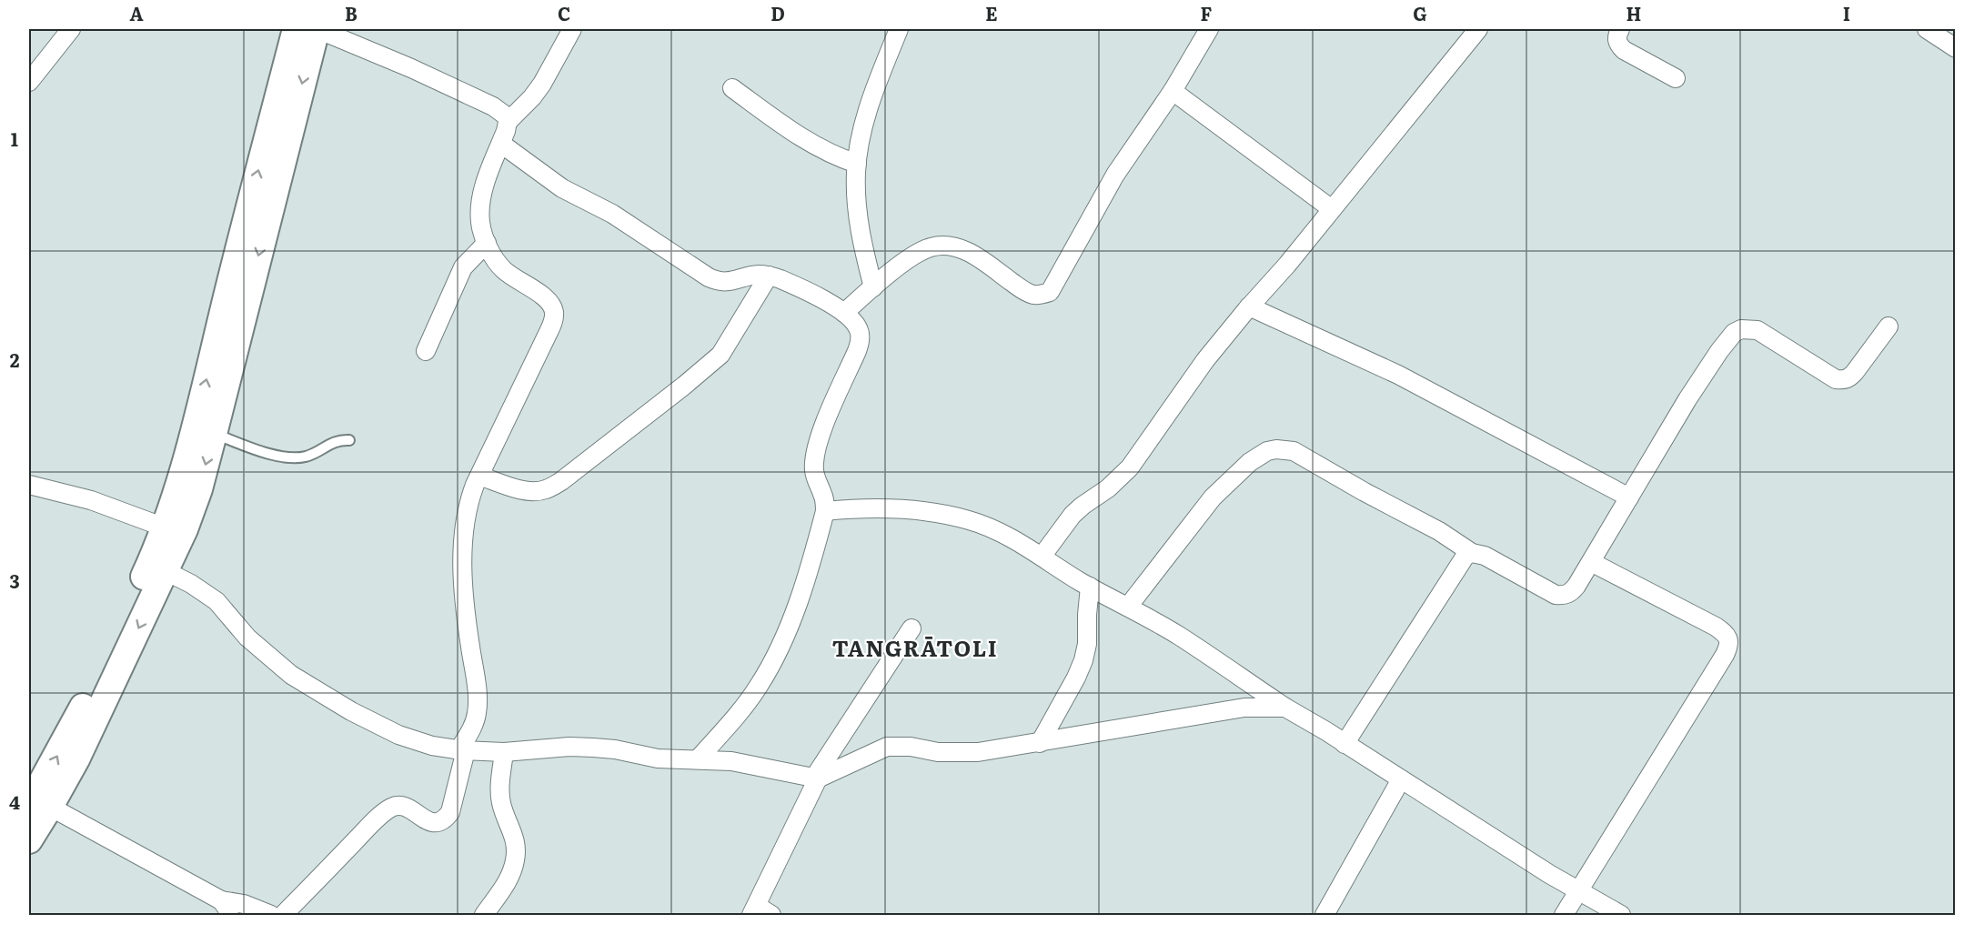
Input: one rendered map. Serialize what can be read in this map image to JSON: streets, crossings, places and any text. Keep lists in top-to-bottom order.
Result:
{
  "districts": ["TANGRĀTOLI"],
  "grid": {
    "columns": [
      "A",
      "B",
      "C",
      "D",
      "E",
      "F",
      "G",
      "H",
      "I"
    ],
    "rows": [
      "1",
      "2",
      "3",
      "4"
    ]
  }
}
